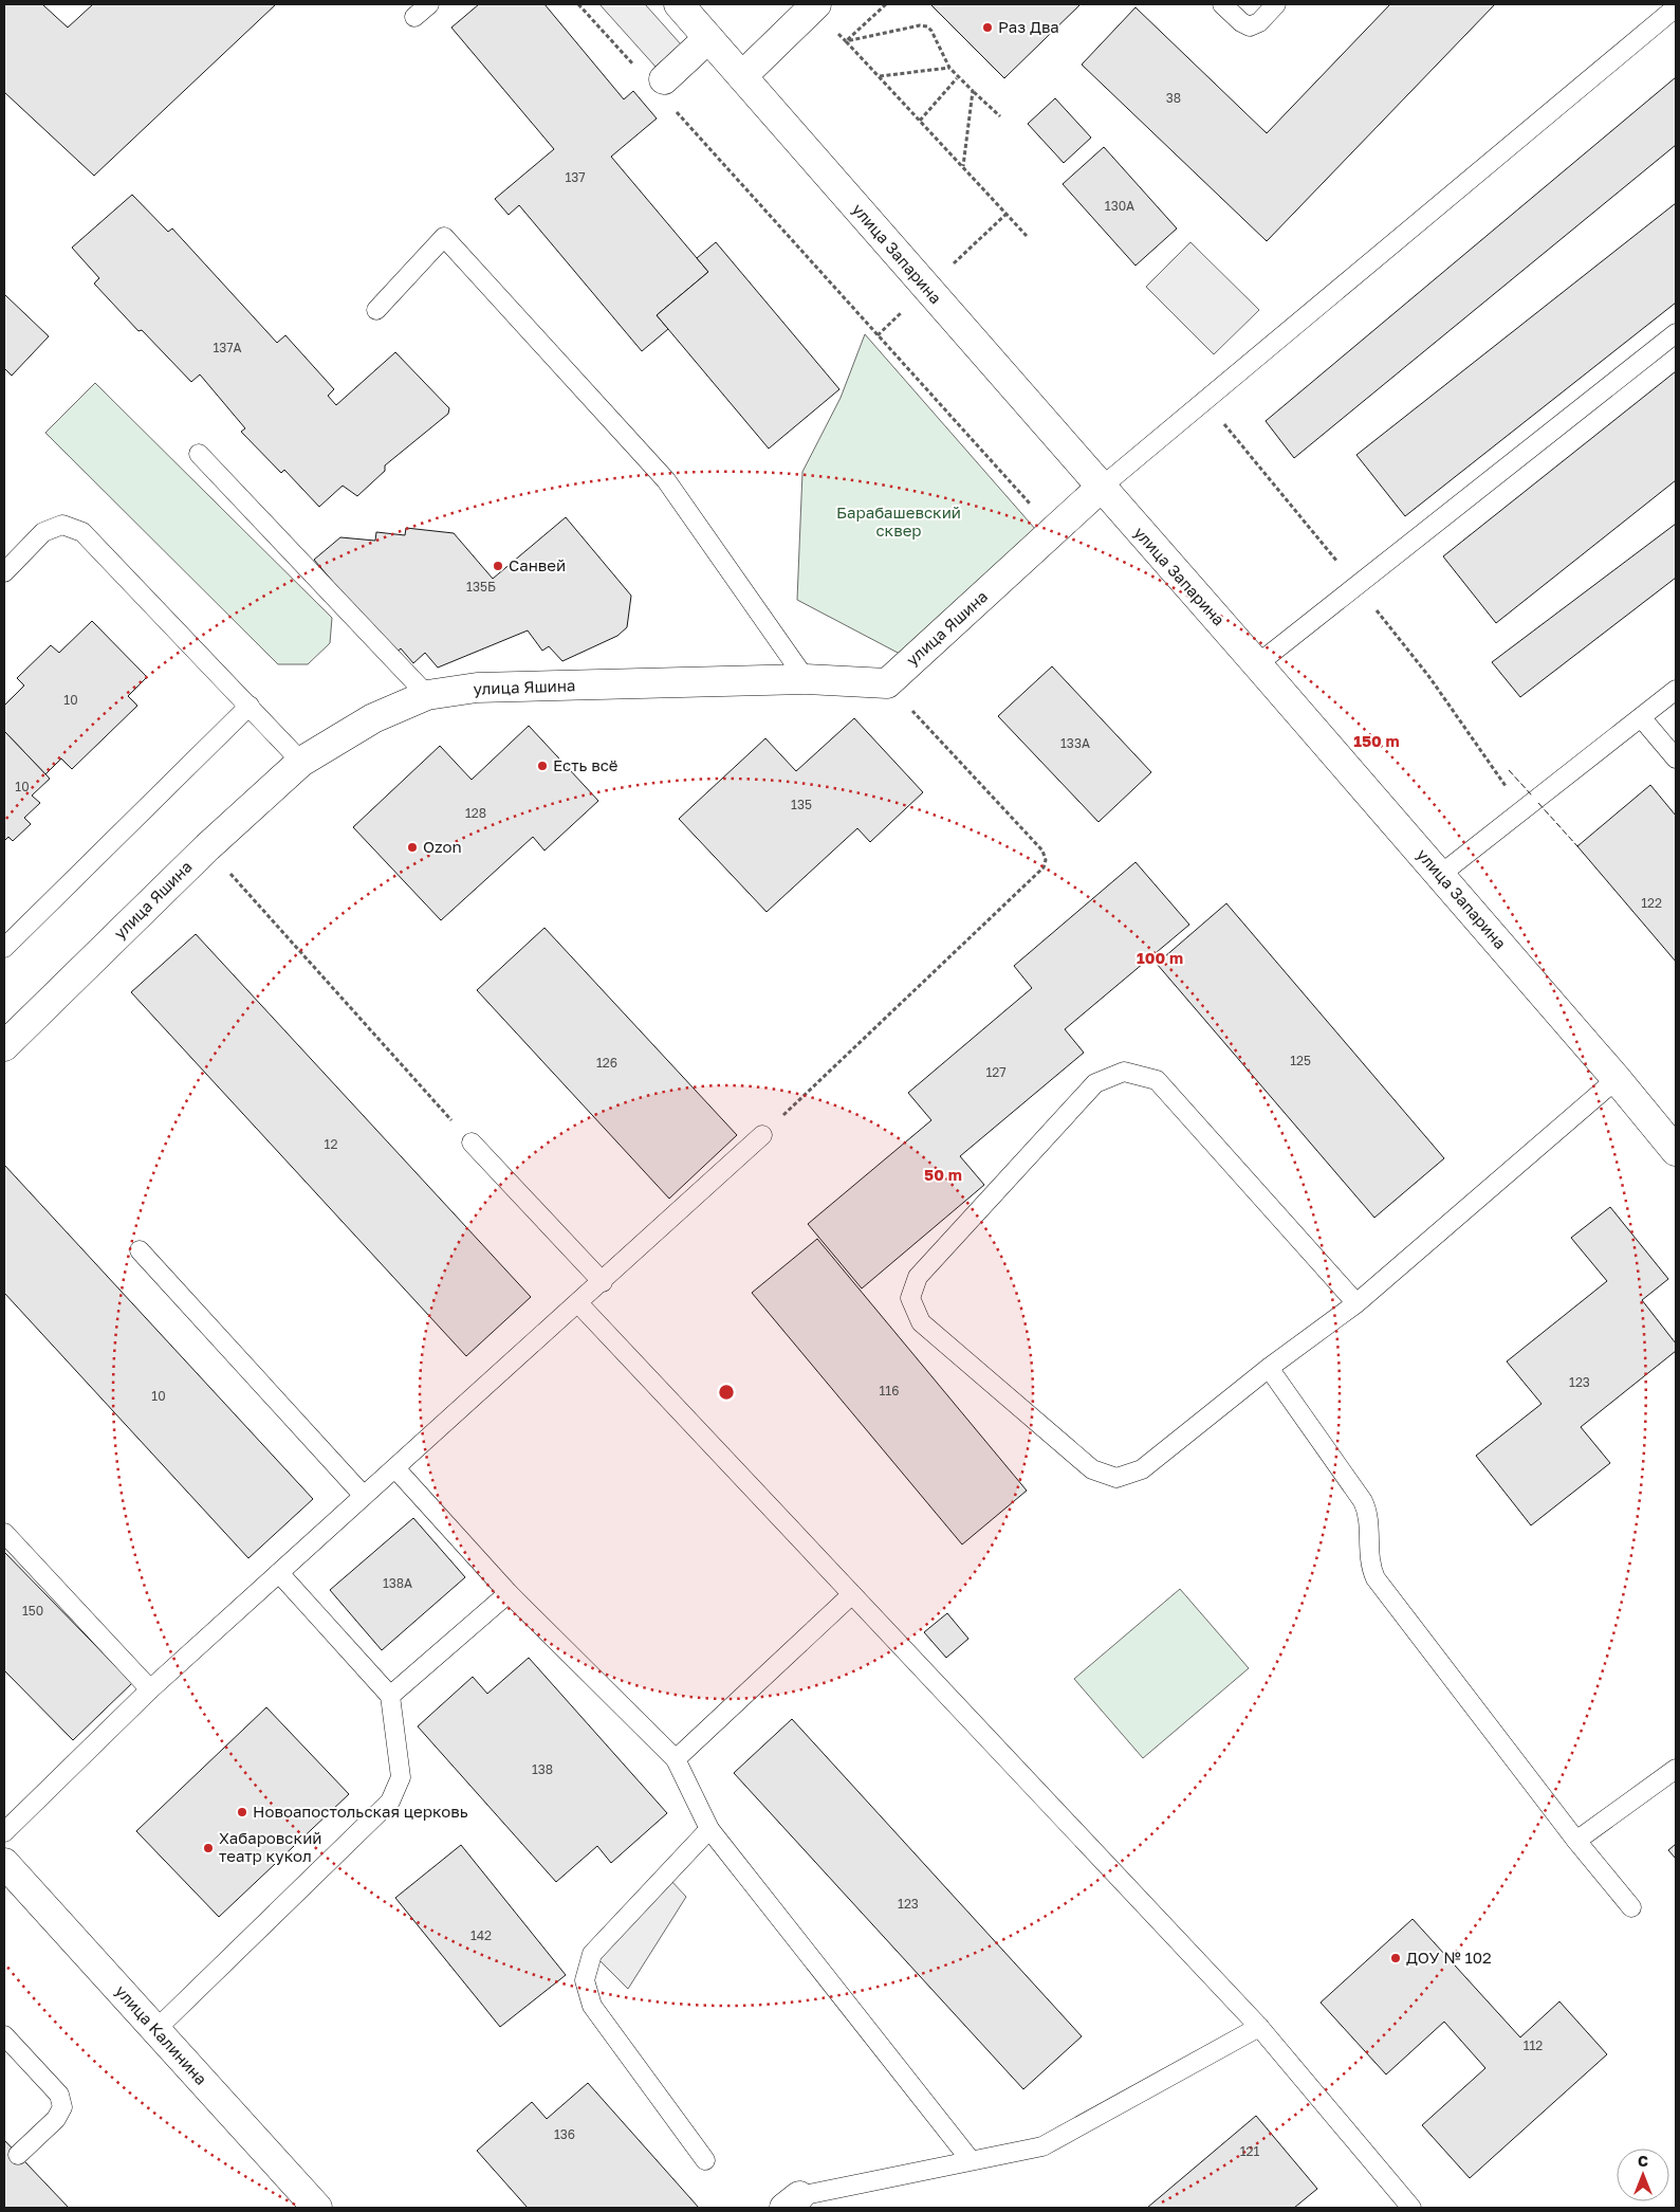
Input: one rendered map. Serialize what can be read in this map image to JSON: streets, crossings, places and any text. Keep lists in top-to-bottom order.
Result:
{
  "streets": {
    "street": ["улица Запарина", "улица Яшина", "улица Калинина"]
  },
  "crossings": [
    ["улица Запарина", "улица Яшина"]
  ],
  "parks": ["Барабашевский сквер"],
  "places": [
    "Раз Два",
    "Санвей",
    "Есть всё",
    "Ozon",
    "Новоапостольская церковь",
    "Хабаровский театр кукол",
    "ДОУ № 102"
  ],
  "house_numbers": [
    "38",
    "137",
    "130А",
    "137А",
    "135Б",
    "10",
    "133А",
    "10",
    "135",
    "128",
    "122",
    "125",
    "126",
    "127",
    "12",
    "123",
    "116",
    "10",
    "138А",
    "150",
    "138",
    "123",
    "142",
    "112",
    "136",
    "121"
  ],
  "north": "top",
  "rings": ["150 m", "100 m", "50 m"]
}
